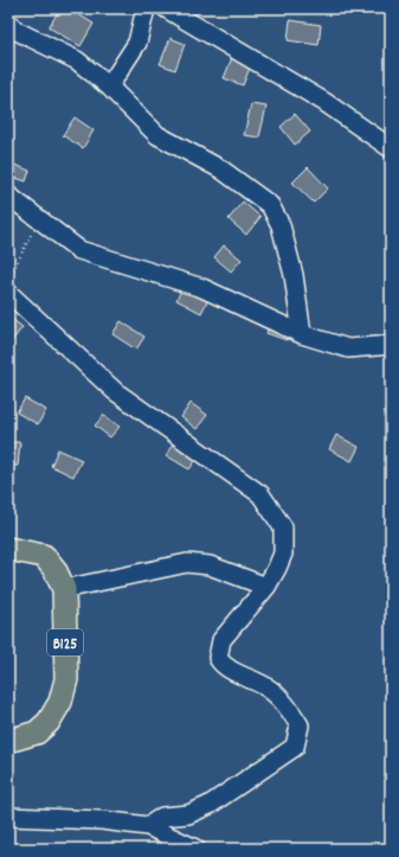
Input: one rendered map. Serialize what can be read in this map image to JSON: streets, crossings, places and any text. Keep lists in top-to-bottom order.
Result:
{
  "streets": {
    "main road": ["B125"]
  }
}
